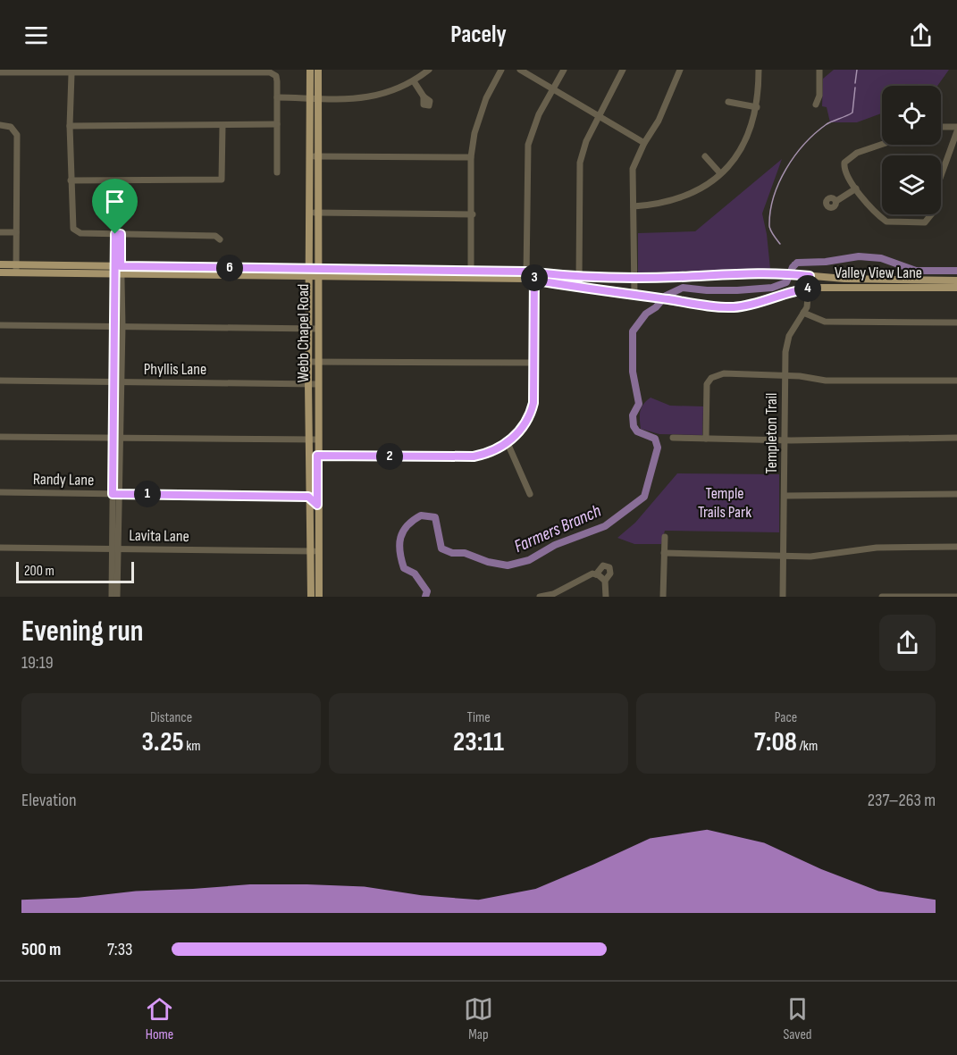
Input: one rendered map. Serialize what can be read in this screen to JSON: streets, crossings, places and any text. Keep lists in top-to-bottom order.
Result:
{
  "streets": {
    "main road": ["Valley View Lane", "Webb Chapel Road"],
    "street": [
      "Phyllis Lane",
      "Templeton Trail",
      "Randy Lane",
      "Lavita Lane"
    ]
  },
  "crossings": [
    ["Valley View Lane", "Webb Chapel Road"],
    ["Valley View Lane", "Templeton Trail"],
    ["Webb Chapel Road", "Phyllis Lane"],
    ["Webb Chapel Road", "Randy Lane"],
    ["Webb Chapel Road", "Lavita Lane"]
  ],
  "water": ["Farmers Branch"],
  "parks": ["Temple Trails Park"],
  "scale_bar": "200 m",
  "page": {
    "header": "Pacely",
    "pins": [
      "6",
      "3",
      "4",
      "2",
      "1"
    ],
    "scale": "200 m",
    "heading": ["Evening run", "19:19"],
    "stats": [
      ["Distance", "3.25 km"],
      ["Time", "23:11"],
      ["Pace", "7:08 /km"]
    ],
    "chart": ["Elevation", "237–263 m"],
    "list": [
      {
        "name": "500 m",
        "note": "7:33"
      }
    ],
    "tabs": ["Home", "Map", "Saved"]
  }
}
